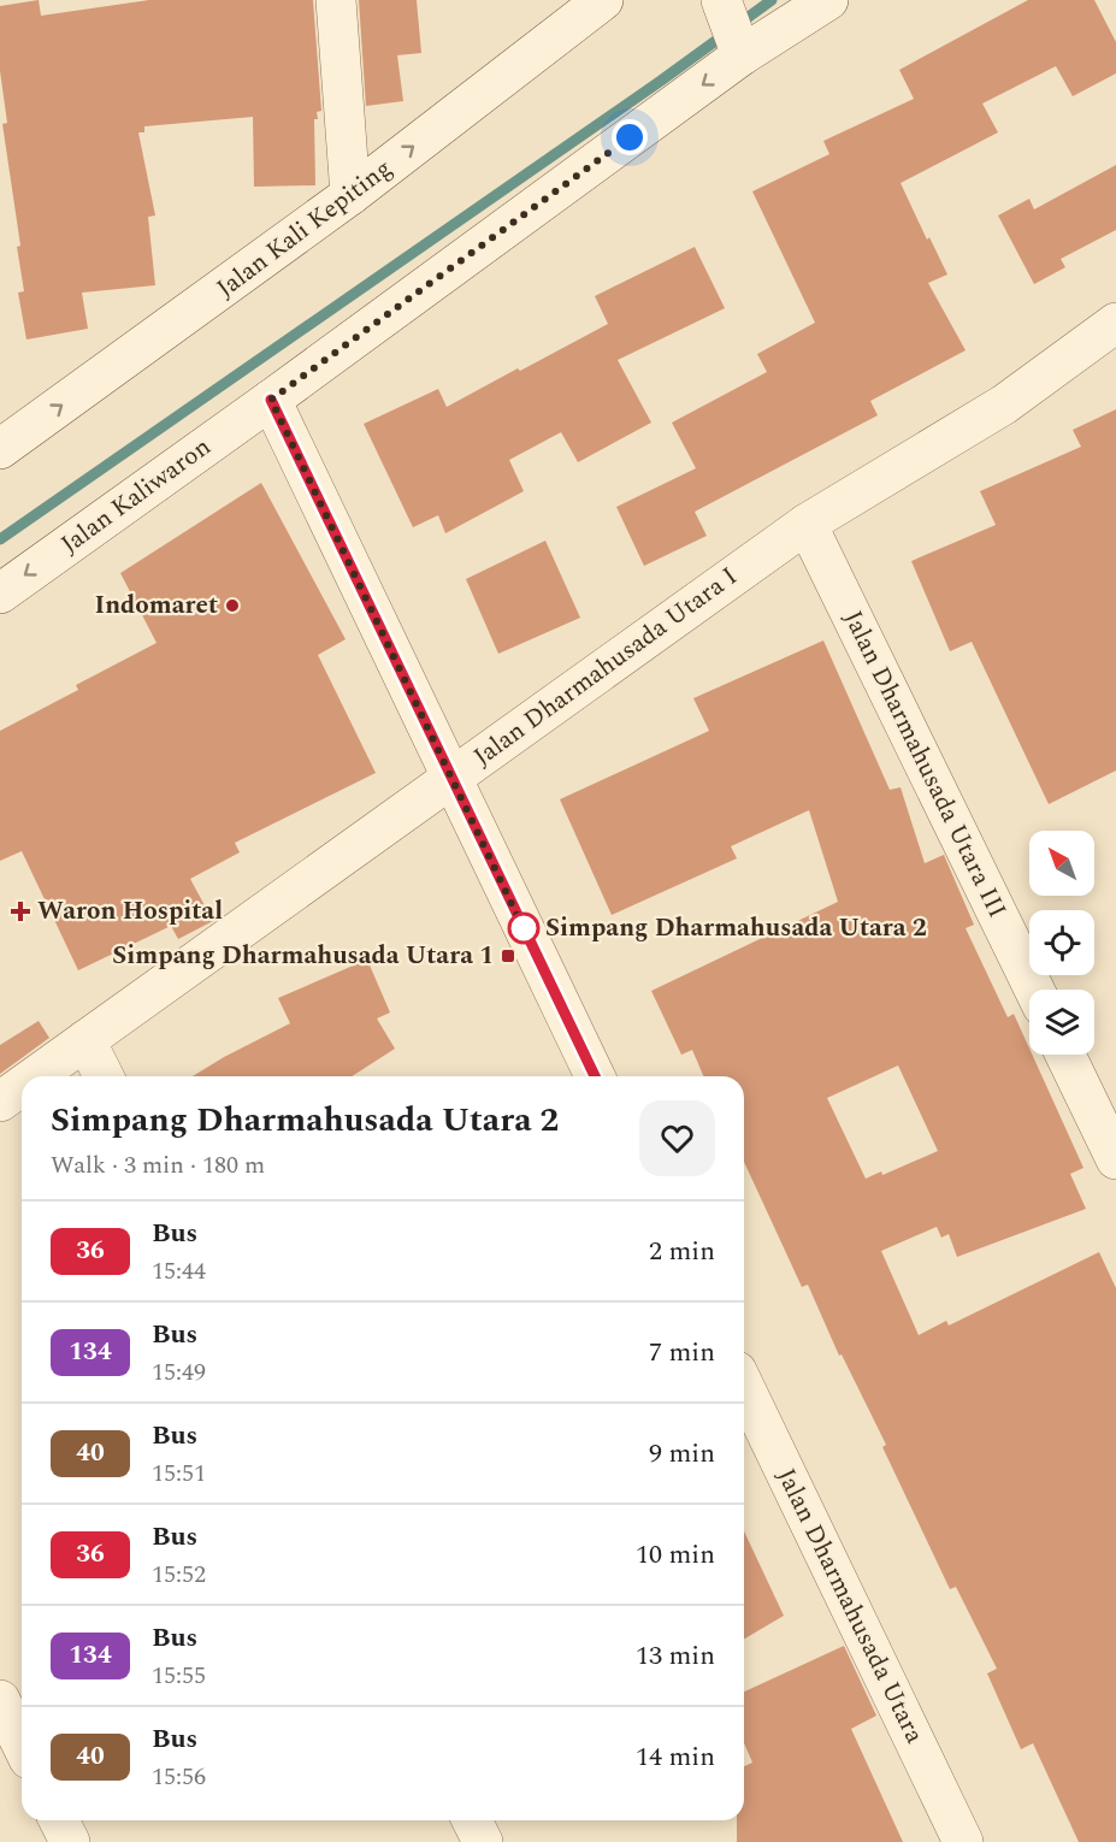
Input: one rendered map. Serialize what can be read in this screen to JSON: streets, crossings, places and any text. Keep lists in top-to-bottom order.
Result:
{
  "streets": {
    "street": [
      "Jalan Kali Kepiting",
      "Jalan Kaliwaron",
      "Jalan Dharmahusada Utara I",
      "Jalan Dharmahusada Utara III",
      "Jalan Dharmahusada Utara"
    ]
  },
  "crossings": [
    ["Jalan Dharmahusada Utara I", "Jalan Dharmahusada Utara III"]
  ],
  "one_way": ["Jalan Kali Kepiting", "Jalan Kaliwaron"],
  "places": {
    "other": ["Indomaret", "Simpang Dharmahusada Utara 2"],
    "health": ["Waron Hospital"],
    "transit": ["Simpang Dharmahusada Utara 1"]
  },
  "lines": ["bus line 36"],
  "north": "top left",
  "page": {
    "heading": ["Simpang Dharmahusada Utara 2", "Walk · 3 min · 180 m"],
    "list": [
      {
        "mark": "36",
        "name": "Bus",
        "note": "15:44",
        "value": "2 min"
      },
      {
        "mark": "134",
        "name": "Bus",
        "note": "15:49",
        "value": "7 min"
      },
      {
        "mark": "40",
        "name": "Bus",
        "note": "15:51",
        "value": "9 min"
      },
      {
        "mark": "36",
        "name": "Bus",
        "note": "15:52",
        "value": "10 min"
      },
      {
        "mark": "134",
        "name": "Bus",
        "note": "15:55",
        "value": "13 min"
      },
      {
        "mark": "40",
        "name": "Bus",
        "note": "15:56",
        "value": "14 min"
      }
    ]
  }
}
